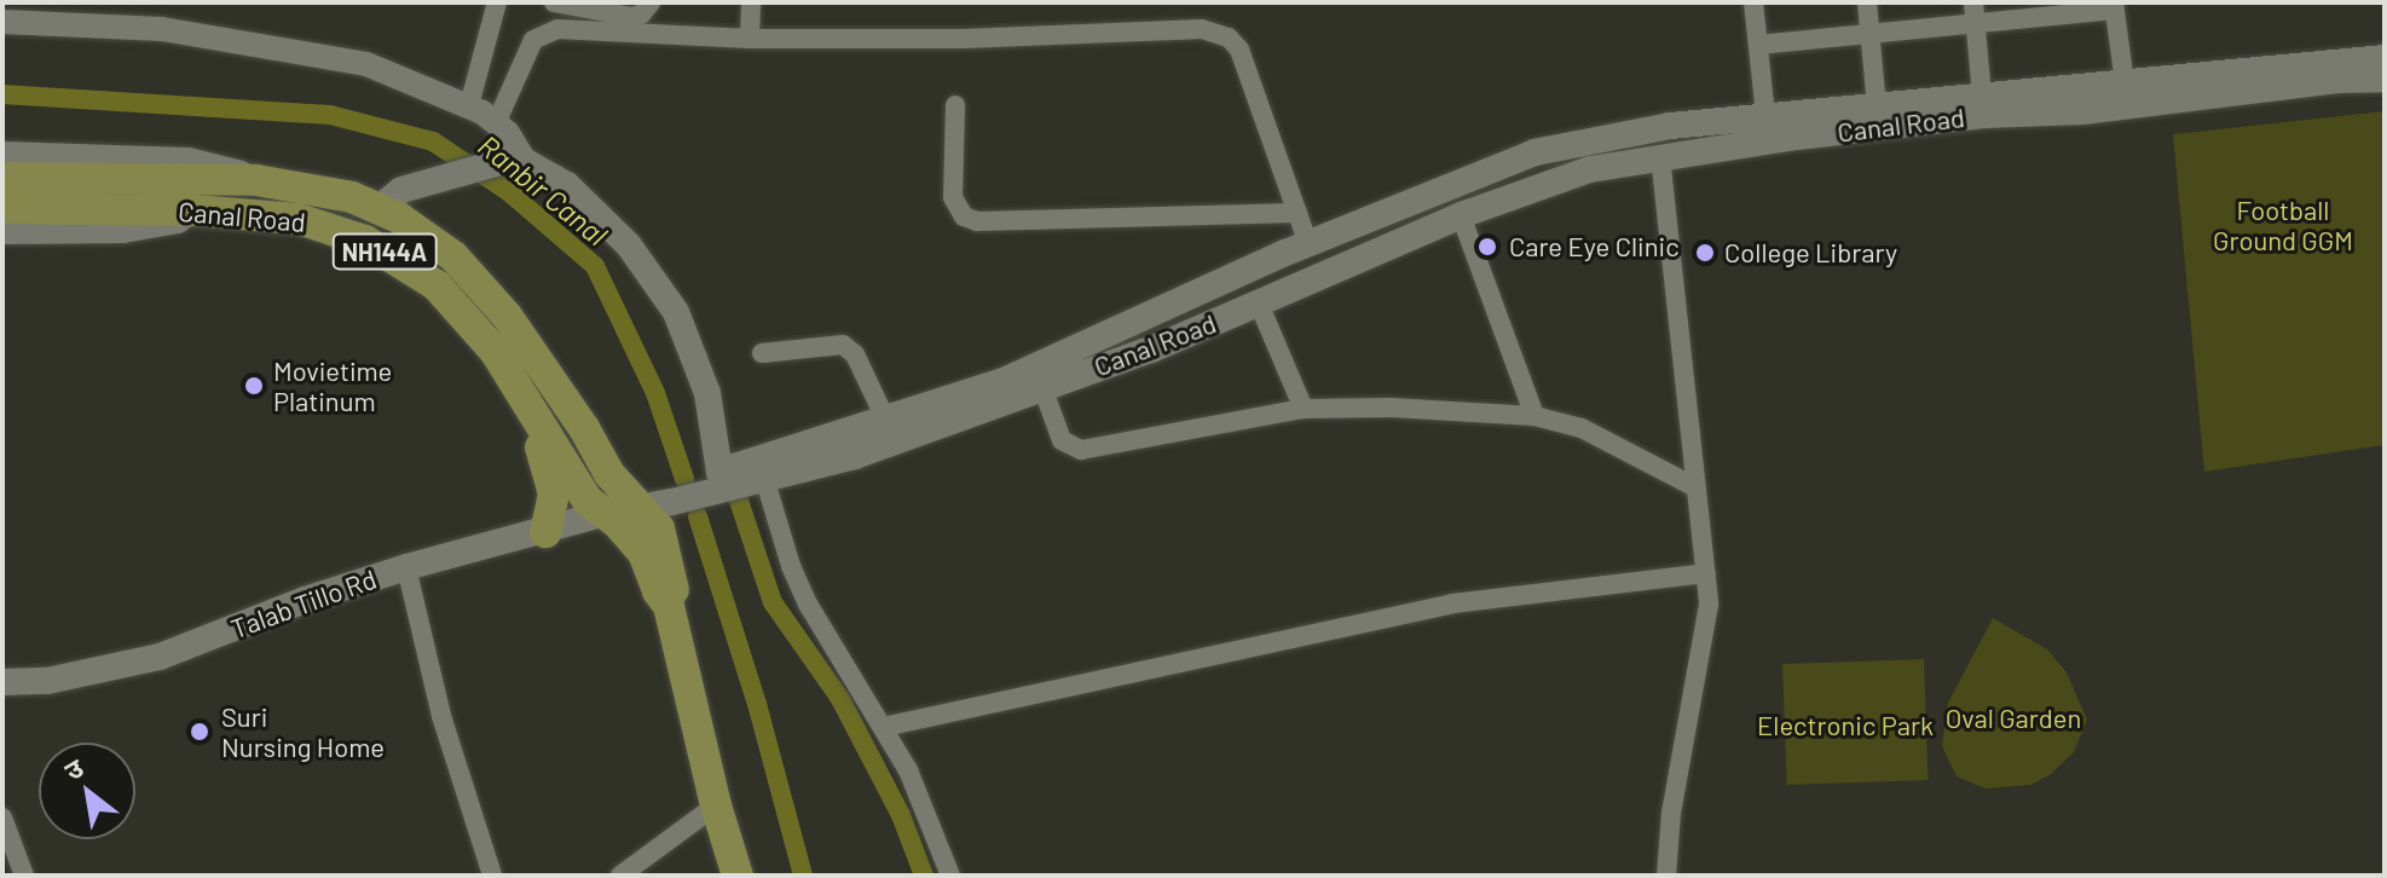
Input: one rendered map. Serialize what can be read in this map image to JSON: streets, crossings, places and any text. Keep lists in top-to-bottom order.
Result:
{
  "streets": {
    "highway": ["Canal Road", "NH144A"],
    "main road": ["Talab Tillo Rd"]
  },
  "crossings": [
    ["Canal Road", "NH144A"],
    ["Canal Road", "Talab Tillo Rd"],
    ["NH144A", "Talab Tillo Rd"]
  ],
  "water": ["Ranbir Canal"],
  "parks": ["Football Ground GGM", "Oval Garden", "Electronic Park"],
  "places": [
    "Care Eye Clinic",
    "College Library",
    "Movietime Platinum",
    "Suri Nursing Home"
  ],
  "north": "top left"
}
